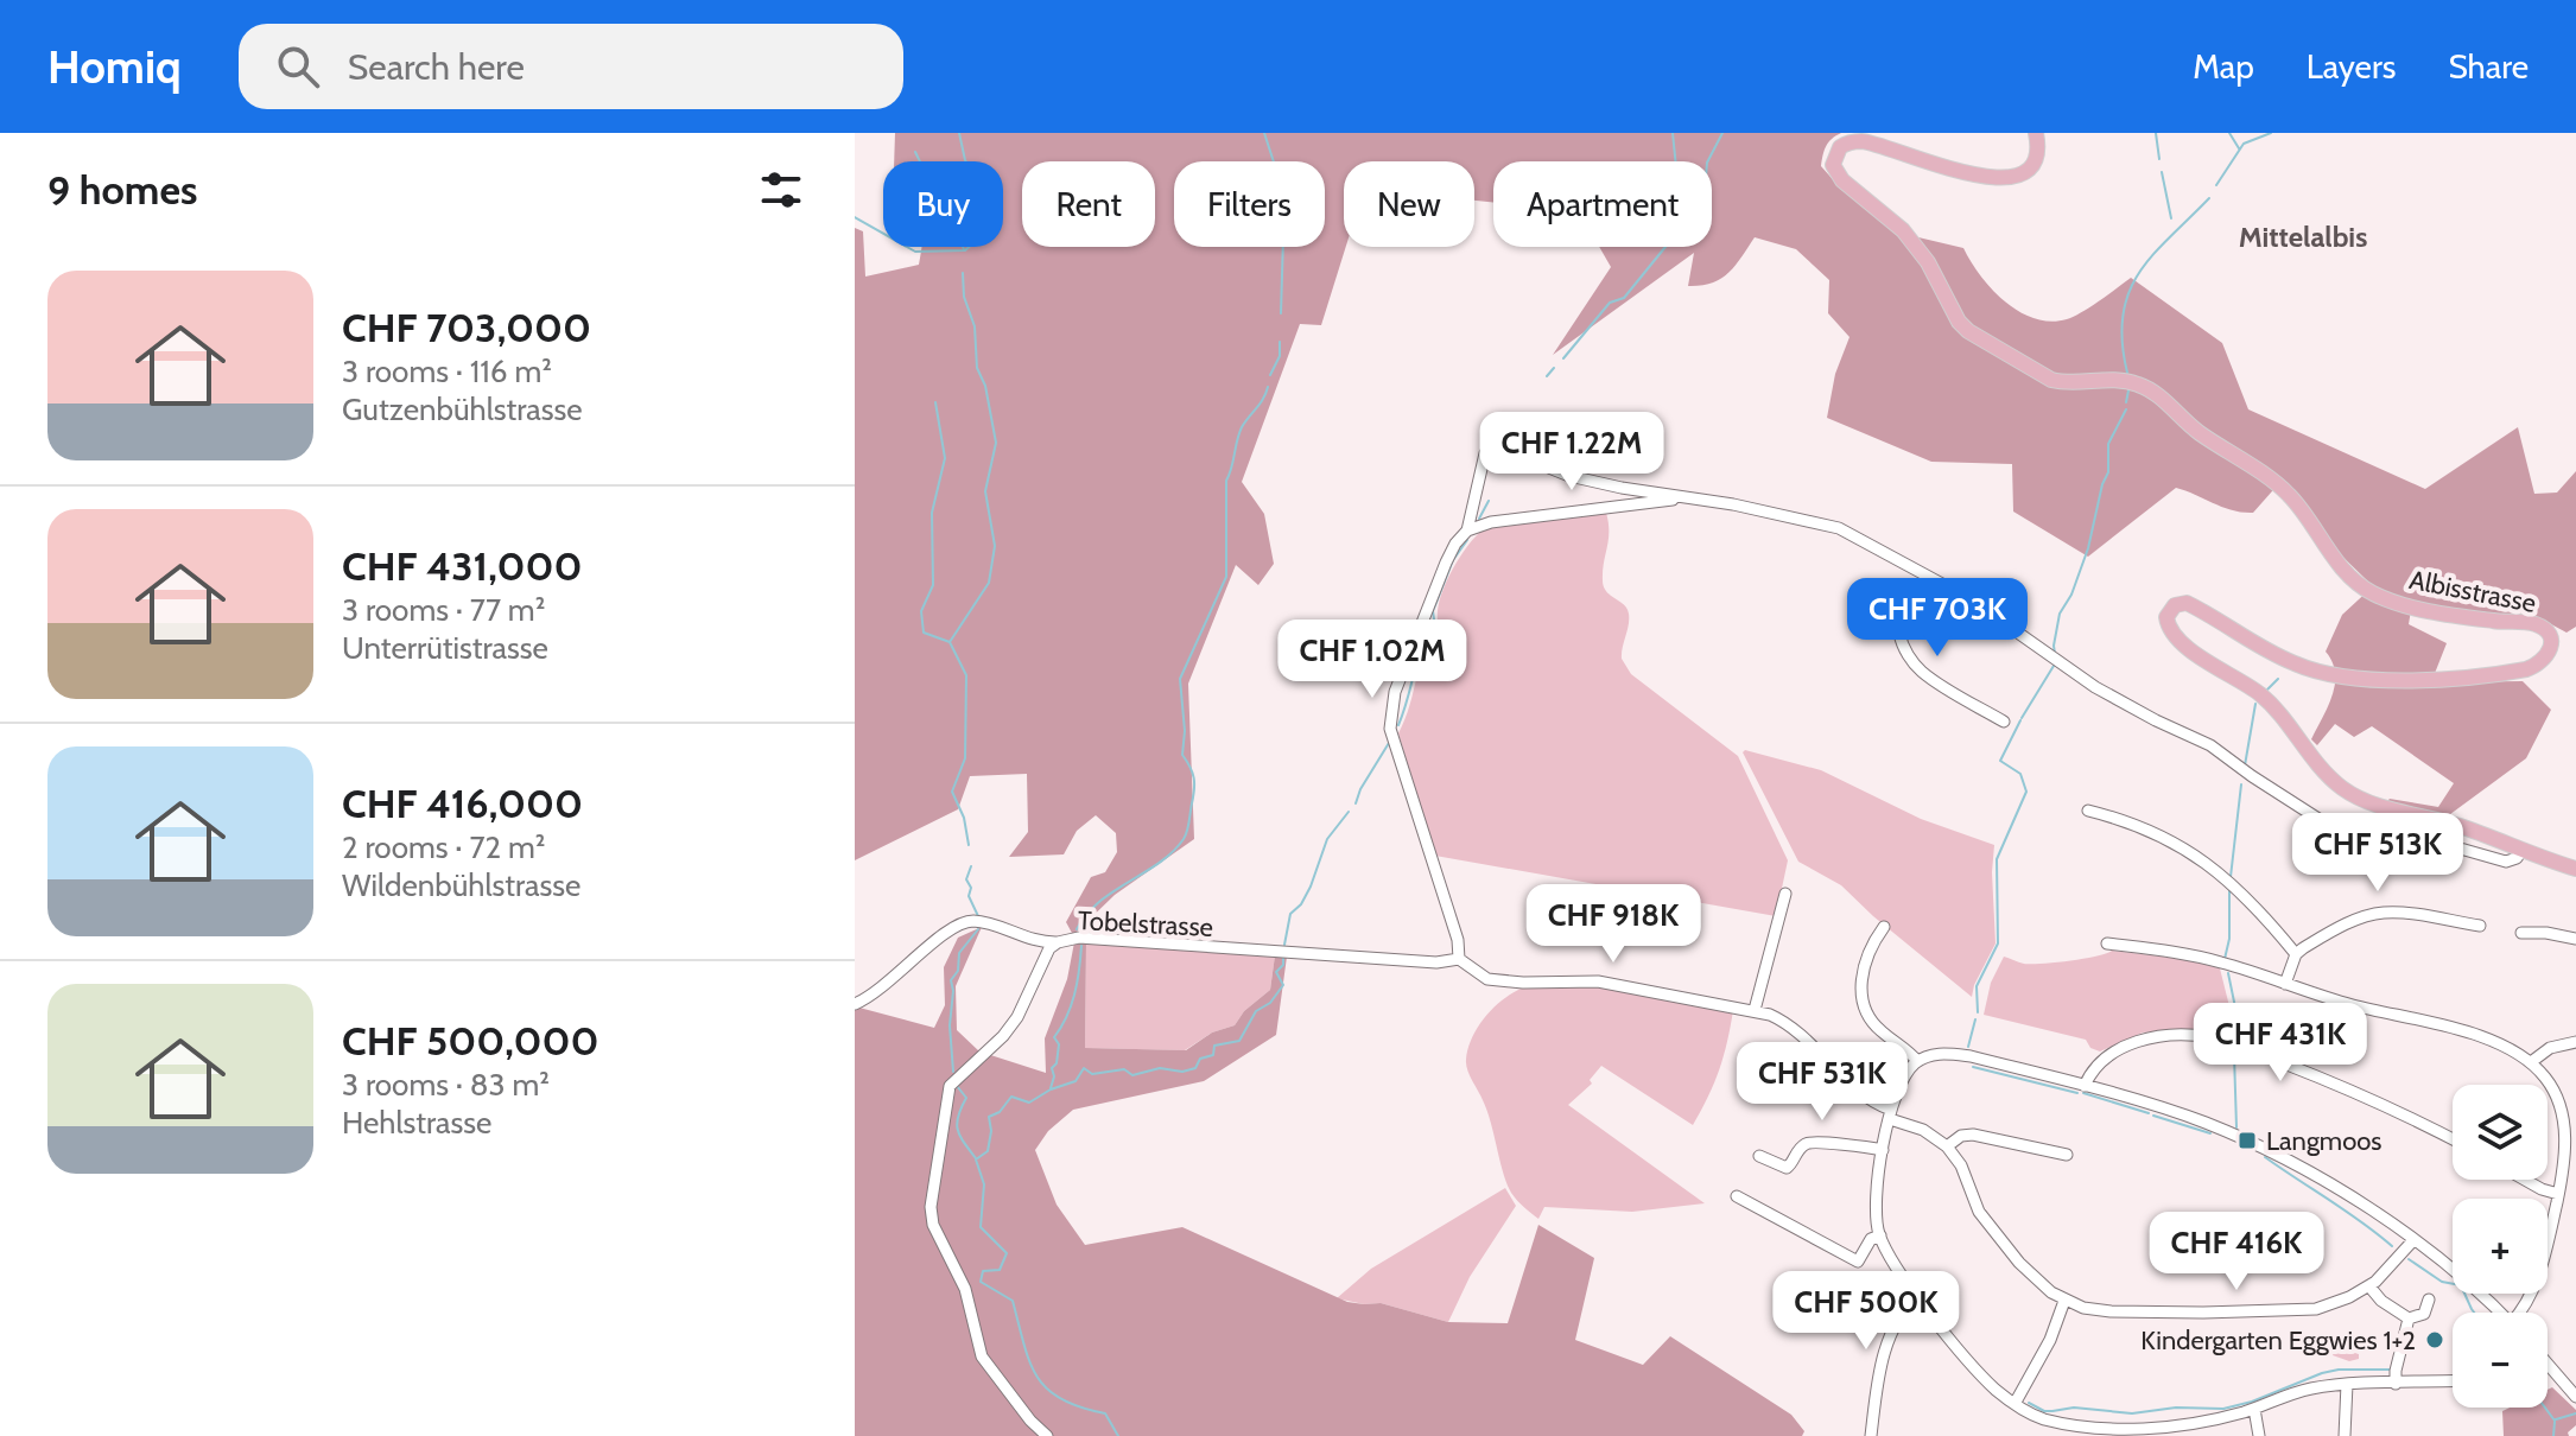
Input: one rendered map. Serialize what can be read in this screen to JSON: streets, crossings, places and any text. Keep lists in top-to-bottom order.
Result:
{
  "streets": {
    "main road": ["Albisstrasse"],
    "street": ["Tobelstrasse"]
  },
  "districts": ["Mittelalbis"],
  "places": {
    "transit": ["Langmoos"],
    "other": ["Kindergarten Eggwies 1+2"]
  },
  "page": {
    "header": "Homiq",
    "search": "Search here",
    "nav": ["Map", "Layers", "Share"],
    "heading": "9 homes",
    "chip": [
      "Buy",
      "Rent",
      "Filters",
      "New",
      "Apartment"
    ],
    "list": [
      {
        "name": "CHF 703,000",
        "note": "3 rooms · 116 m² · Gutzenbühlstrasse"
      },
      {
        "name": "CHF 431,000",
        "note": "3 rooms · 77 m² · Unterrütistrasse"
      },
      {
        "name": "CHF 416,000",
        "note": "2 rooms · 72 m² · Wildenbühlstrasse"
      },
      {
        "name": "CHF 500,000",
        "note": "3 rooms · 83 m² · Hehlstrasse"
      }
    ],
    "price": [
      "CHF 1.22M",
      "CHF 703K",
      "CHF 1.02M",
      "CHF 513K",
      "CHF 918K",
      "CHF 431K",
      "CHF 531K",
      "CHF 416K",
      "CHF 500K"
    ],
    "map_buttons": ["+", "−"]
  }
}
